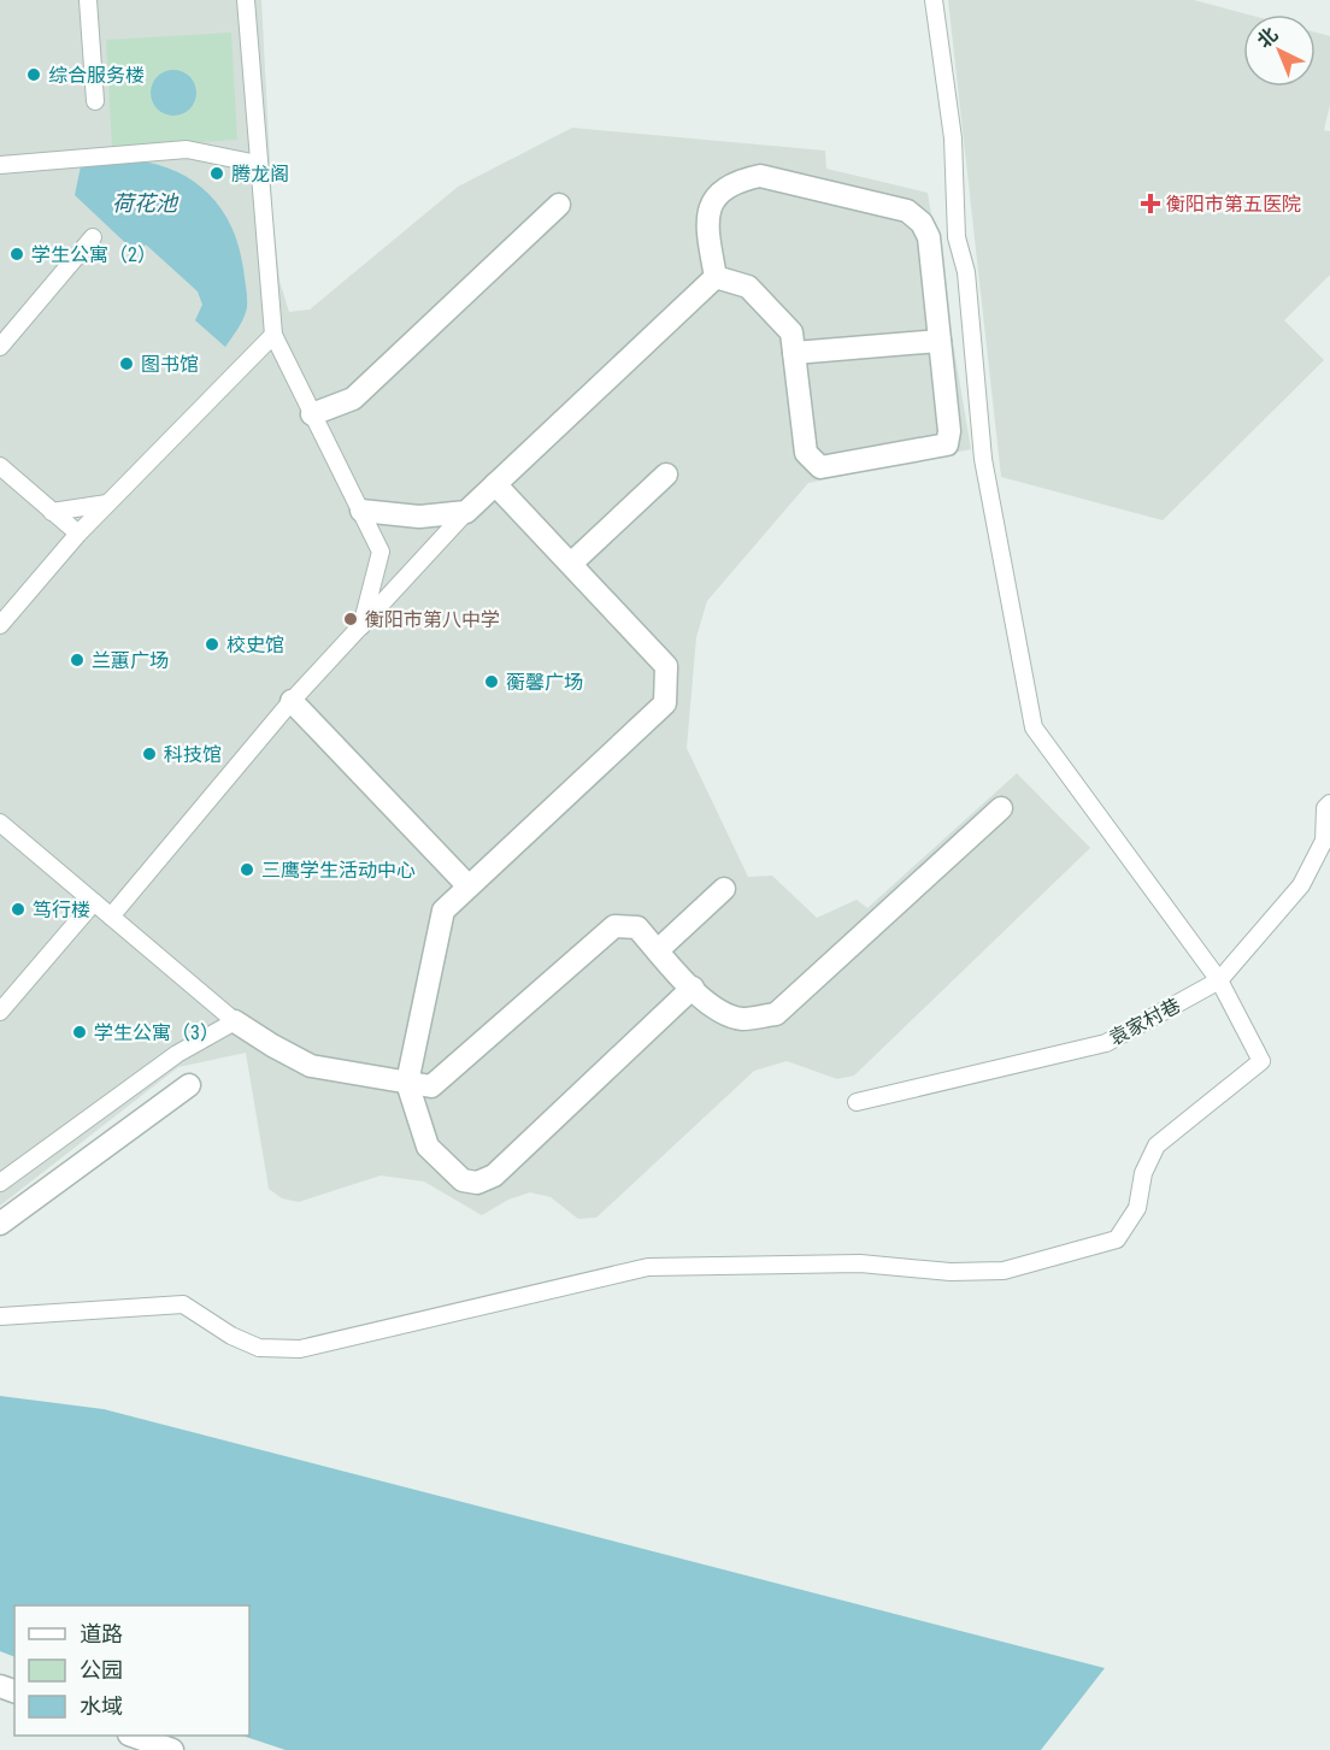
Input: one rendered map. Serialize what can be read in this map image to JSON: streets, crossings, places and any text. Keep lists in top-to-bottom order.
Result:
{
  "streets": {
    "lane": ["袁家村巷"]
  },
  "water": ["荷花池"],
  "places": {
    "other": [
      "综合服务楼",
      "腾龙阁",
      "学生公寓（2）",
      "图书馆",
      "衡阳市第八中学",
      "校史馆",
      "兰蕙广场",
      "蘅馨广场",
      "科技馆",
      "三鹰学生活动中心",
      "笃行楼",
      "学生公寓（3）"
    ],
    "health": ["衡阳市第五医院"]
  },
  "legend": ["道路", "公园", "水域"],
  "north": "top left"
}
